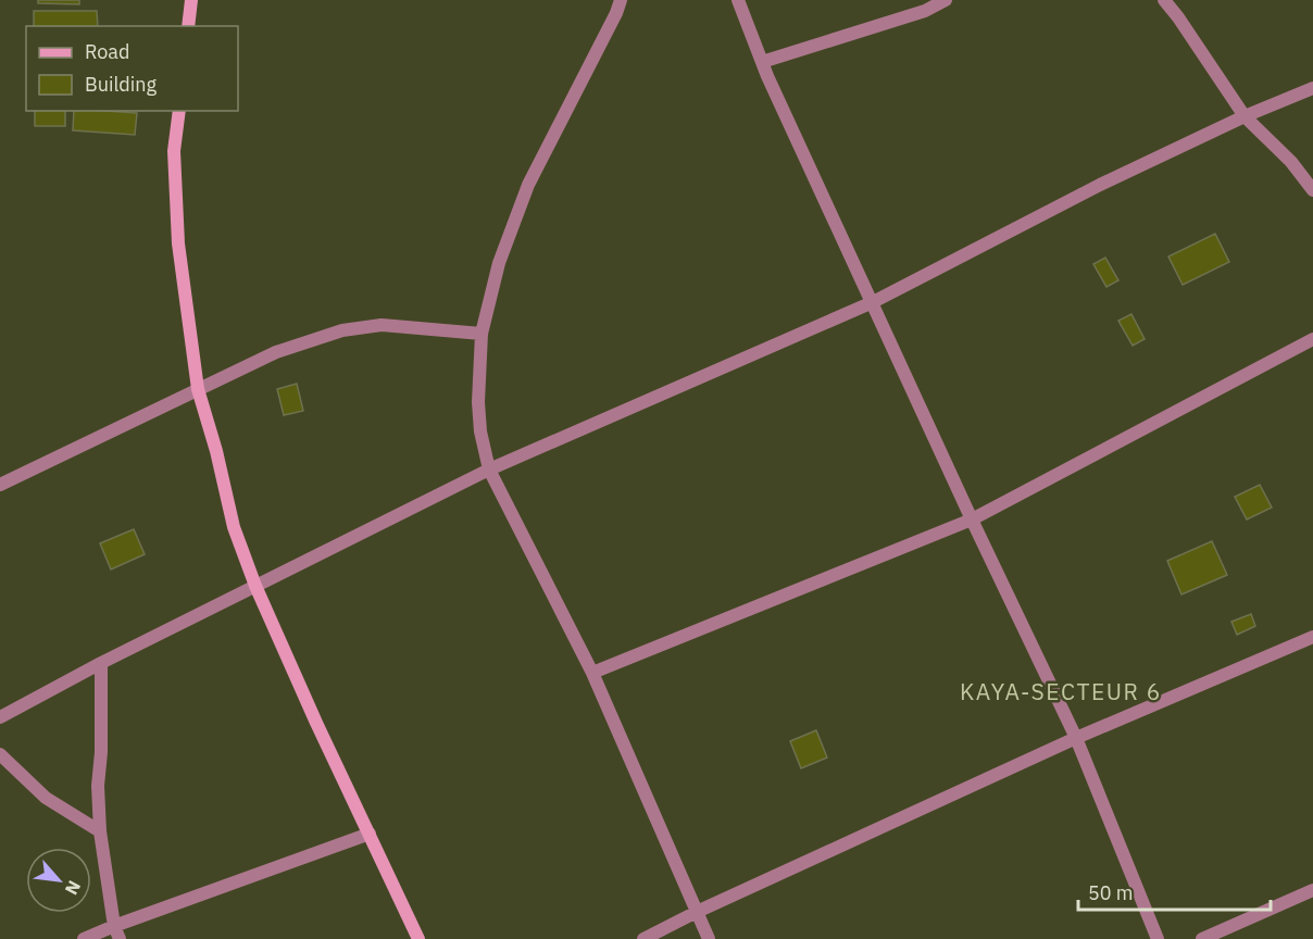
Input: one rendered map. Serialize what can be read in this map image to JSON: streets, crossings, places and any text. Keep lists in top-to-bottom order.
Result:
{
  "districts": ["KAYA-SECTEUR 6"],
  "legend": ["Road", "Building"],
  "scale_bar": "50 m",
  "north": "bottom right"
}
